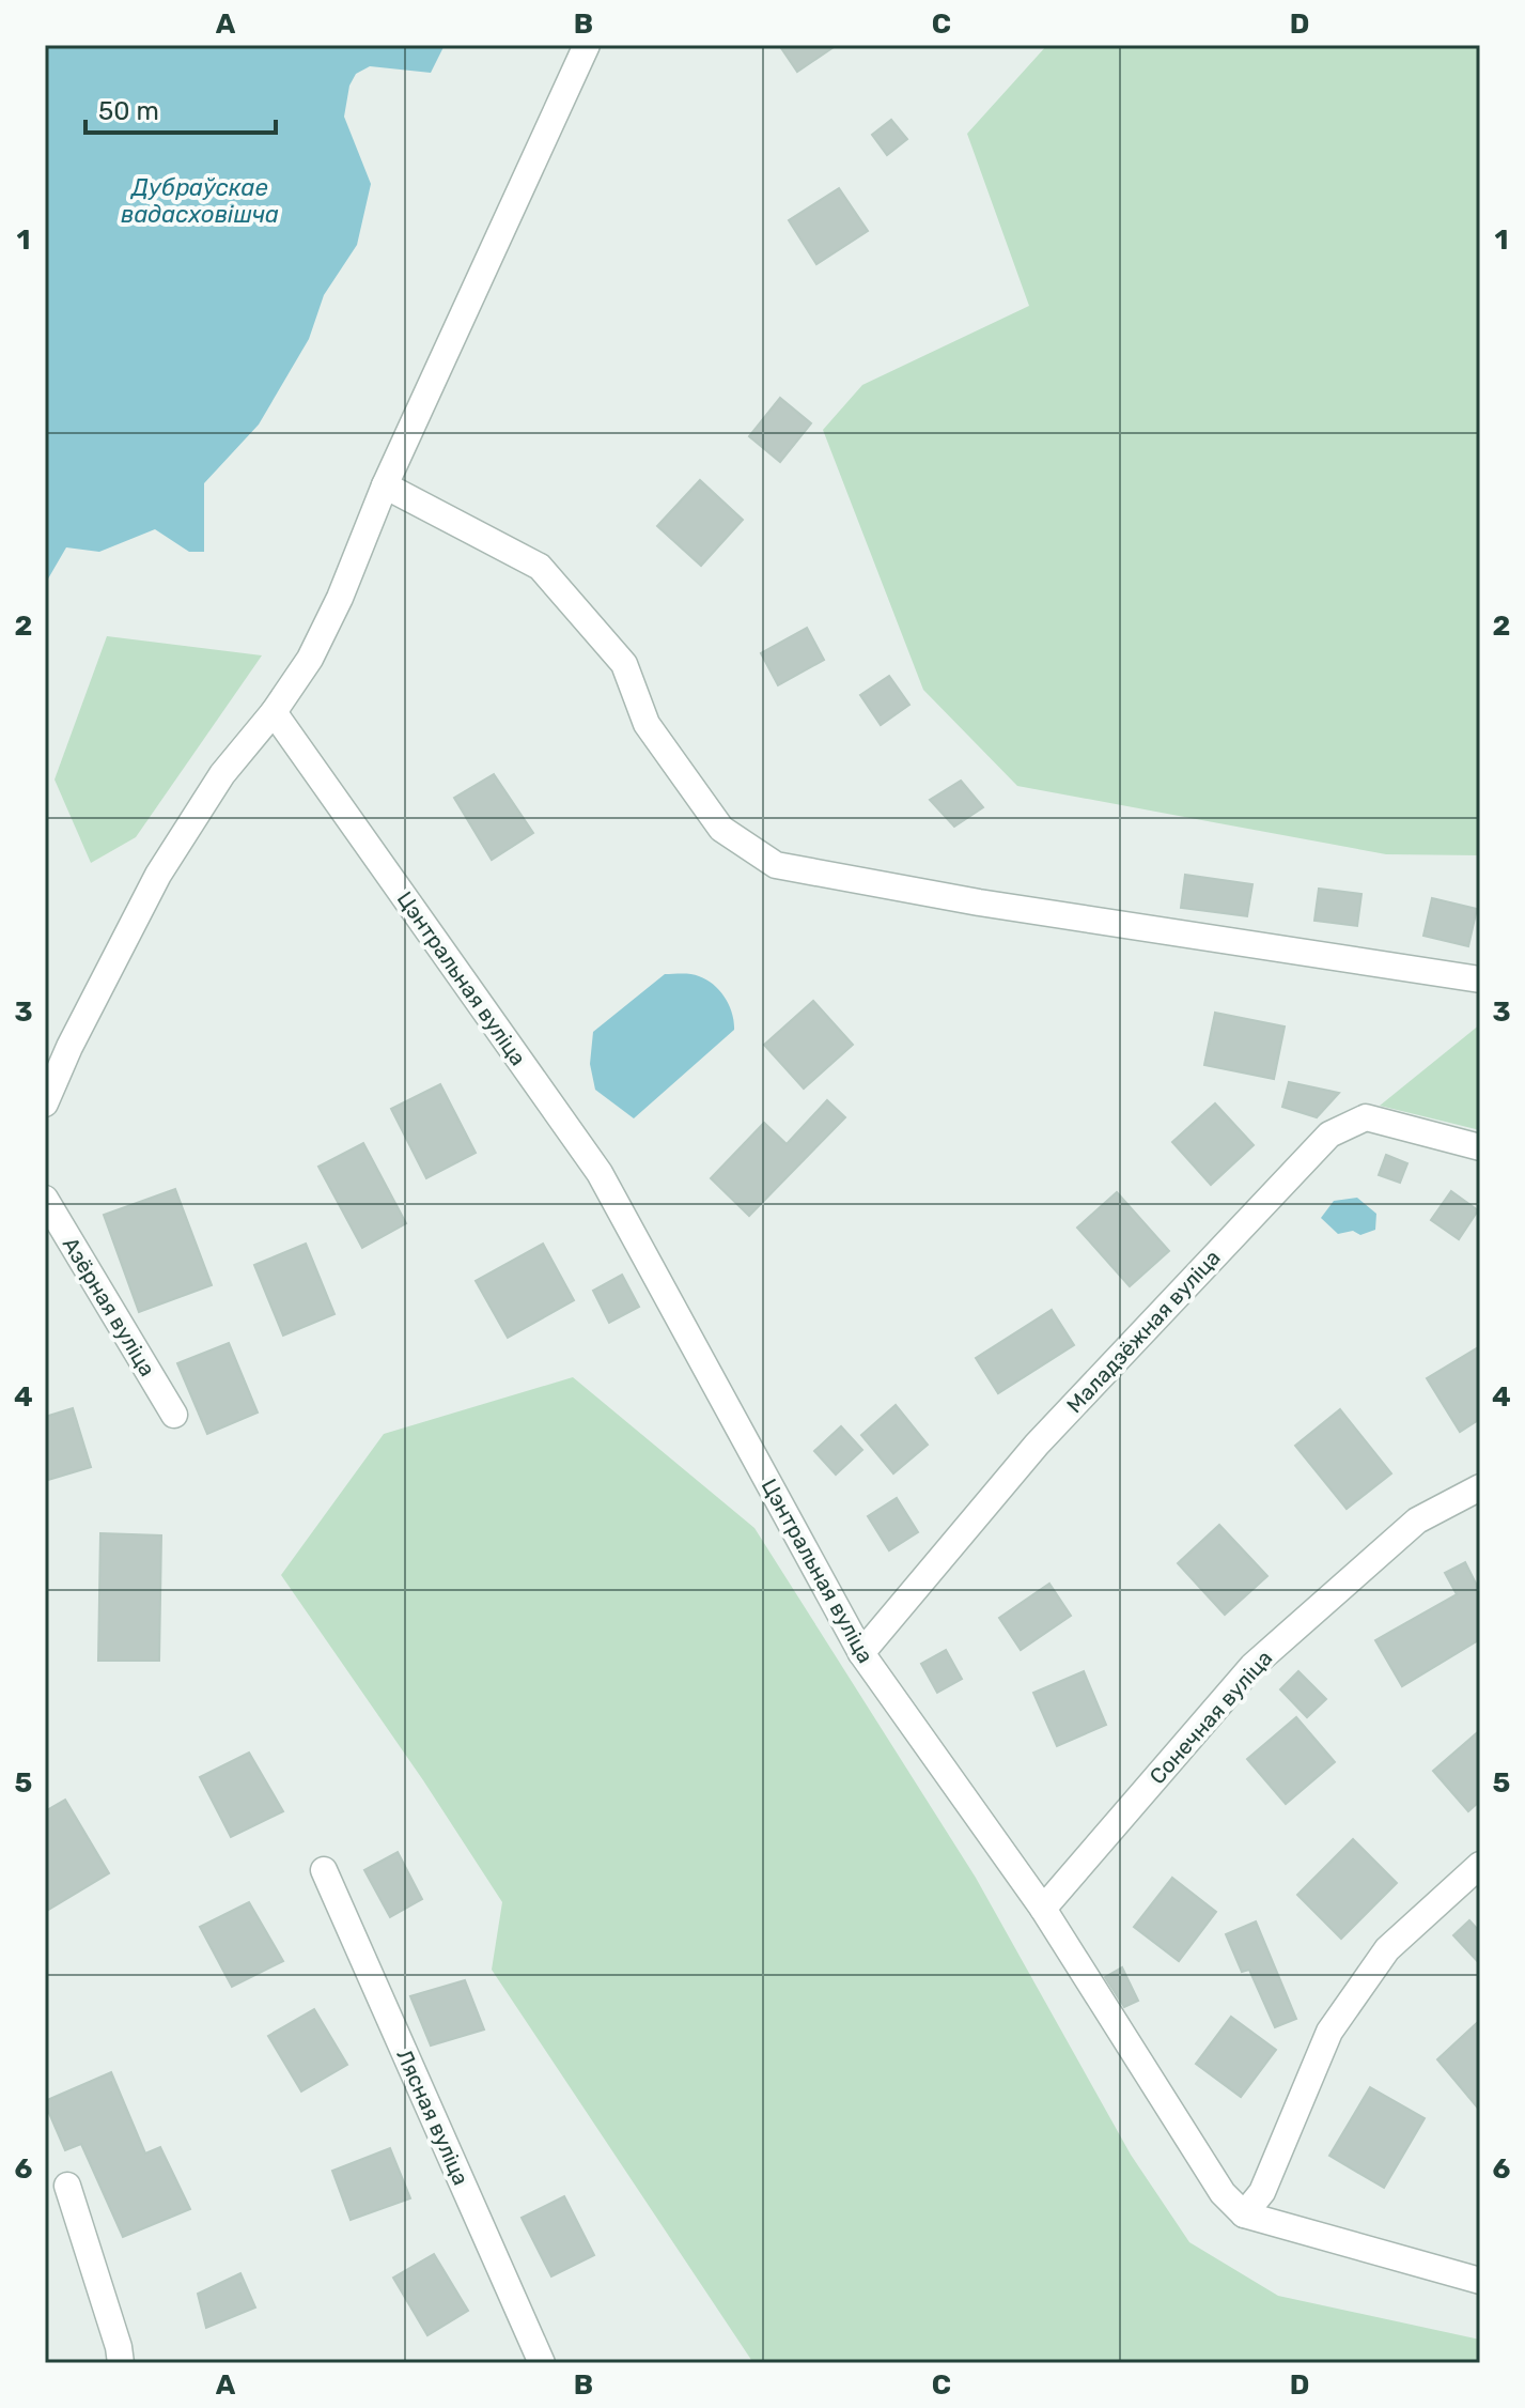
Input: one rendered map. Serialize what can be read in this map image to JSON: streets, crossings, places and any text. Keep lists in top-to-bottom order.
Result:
{
  "streets": {
    "street": [
      "Цэнтральная вуліца",
      "Азёрная вуліца",
      "Маладзёжная вуліца",
      "Сонечная вуліца",
      "Лясная вуліца"
    ]
  },
  "crossings": [
    ["Цэнтральная вуліца", "Маладзёжная вуліца"],
    ["Цэнтральная вуліца", "Сонечная вуліца"]
  ],
  "water": ["Дубраўскае вадасховішча"],
  "scale_bar": "50 m",
  "grid": {
    "columns": [
      "A",
      "B",
      "C",
      "D"
    ],
    "rows": [
      "1",
      "2",
      "3",
      "4",
      "5",
      "6"
    ]
  }
}
